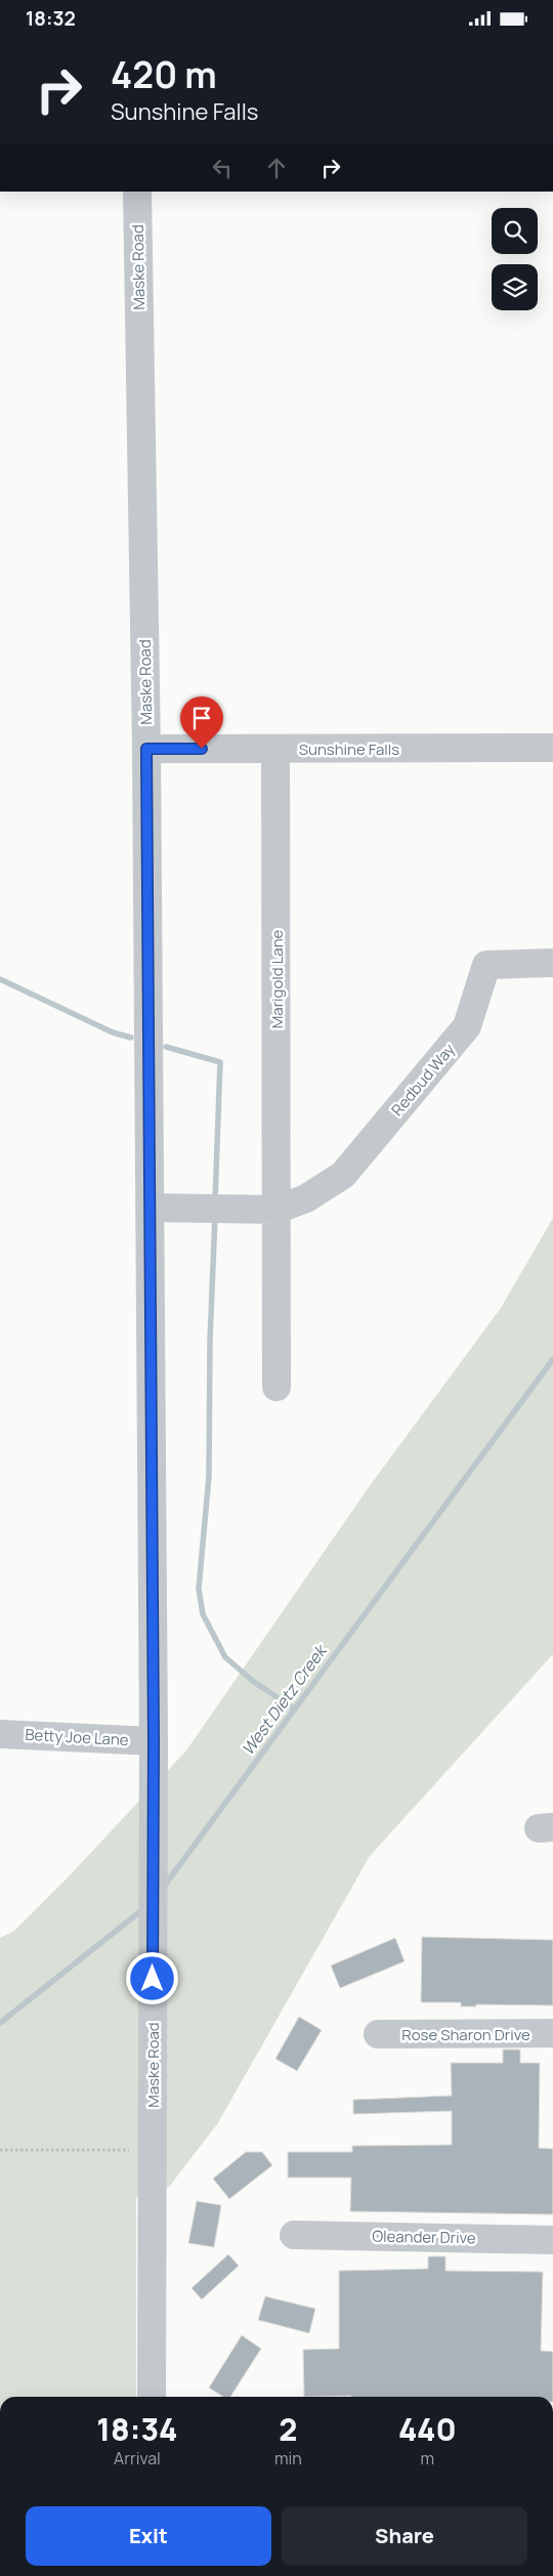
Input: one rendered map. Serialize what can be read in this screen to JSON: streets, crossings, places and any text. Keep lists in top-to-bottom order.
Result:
{
  "streets": {
    "street": [
      "Maske Road",
      "Sunshine Falls",
      "Marigold Lane",
      "Redbud Way",
      "Betty Joe Lane",
      "Rose Sharon Drive",
      "Oleander Drive"
    ]
  },
  "crossings": [
    ["Maske Road", "Sunshine Falls"],
    ["Maske Road", "Betty Joe Lane"],
    ["Sunshine Falls", "Marigold Lane"],
    ["Marigold Lane", "Redbud Way"]
  ],
  "water": ["West Dietz Creek"],
  "page": {
    "status": "18:32",
    "turn": ["420 m", "Sunshine Falls"],
    "eta": [
      "18:34",
      "Arrival",
      "2",
      "min",
      "440",
      "m"
    ],
    "buttons": ["Exit", "Share"]
  }
}
